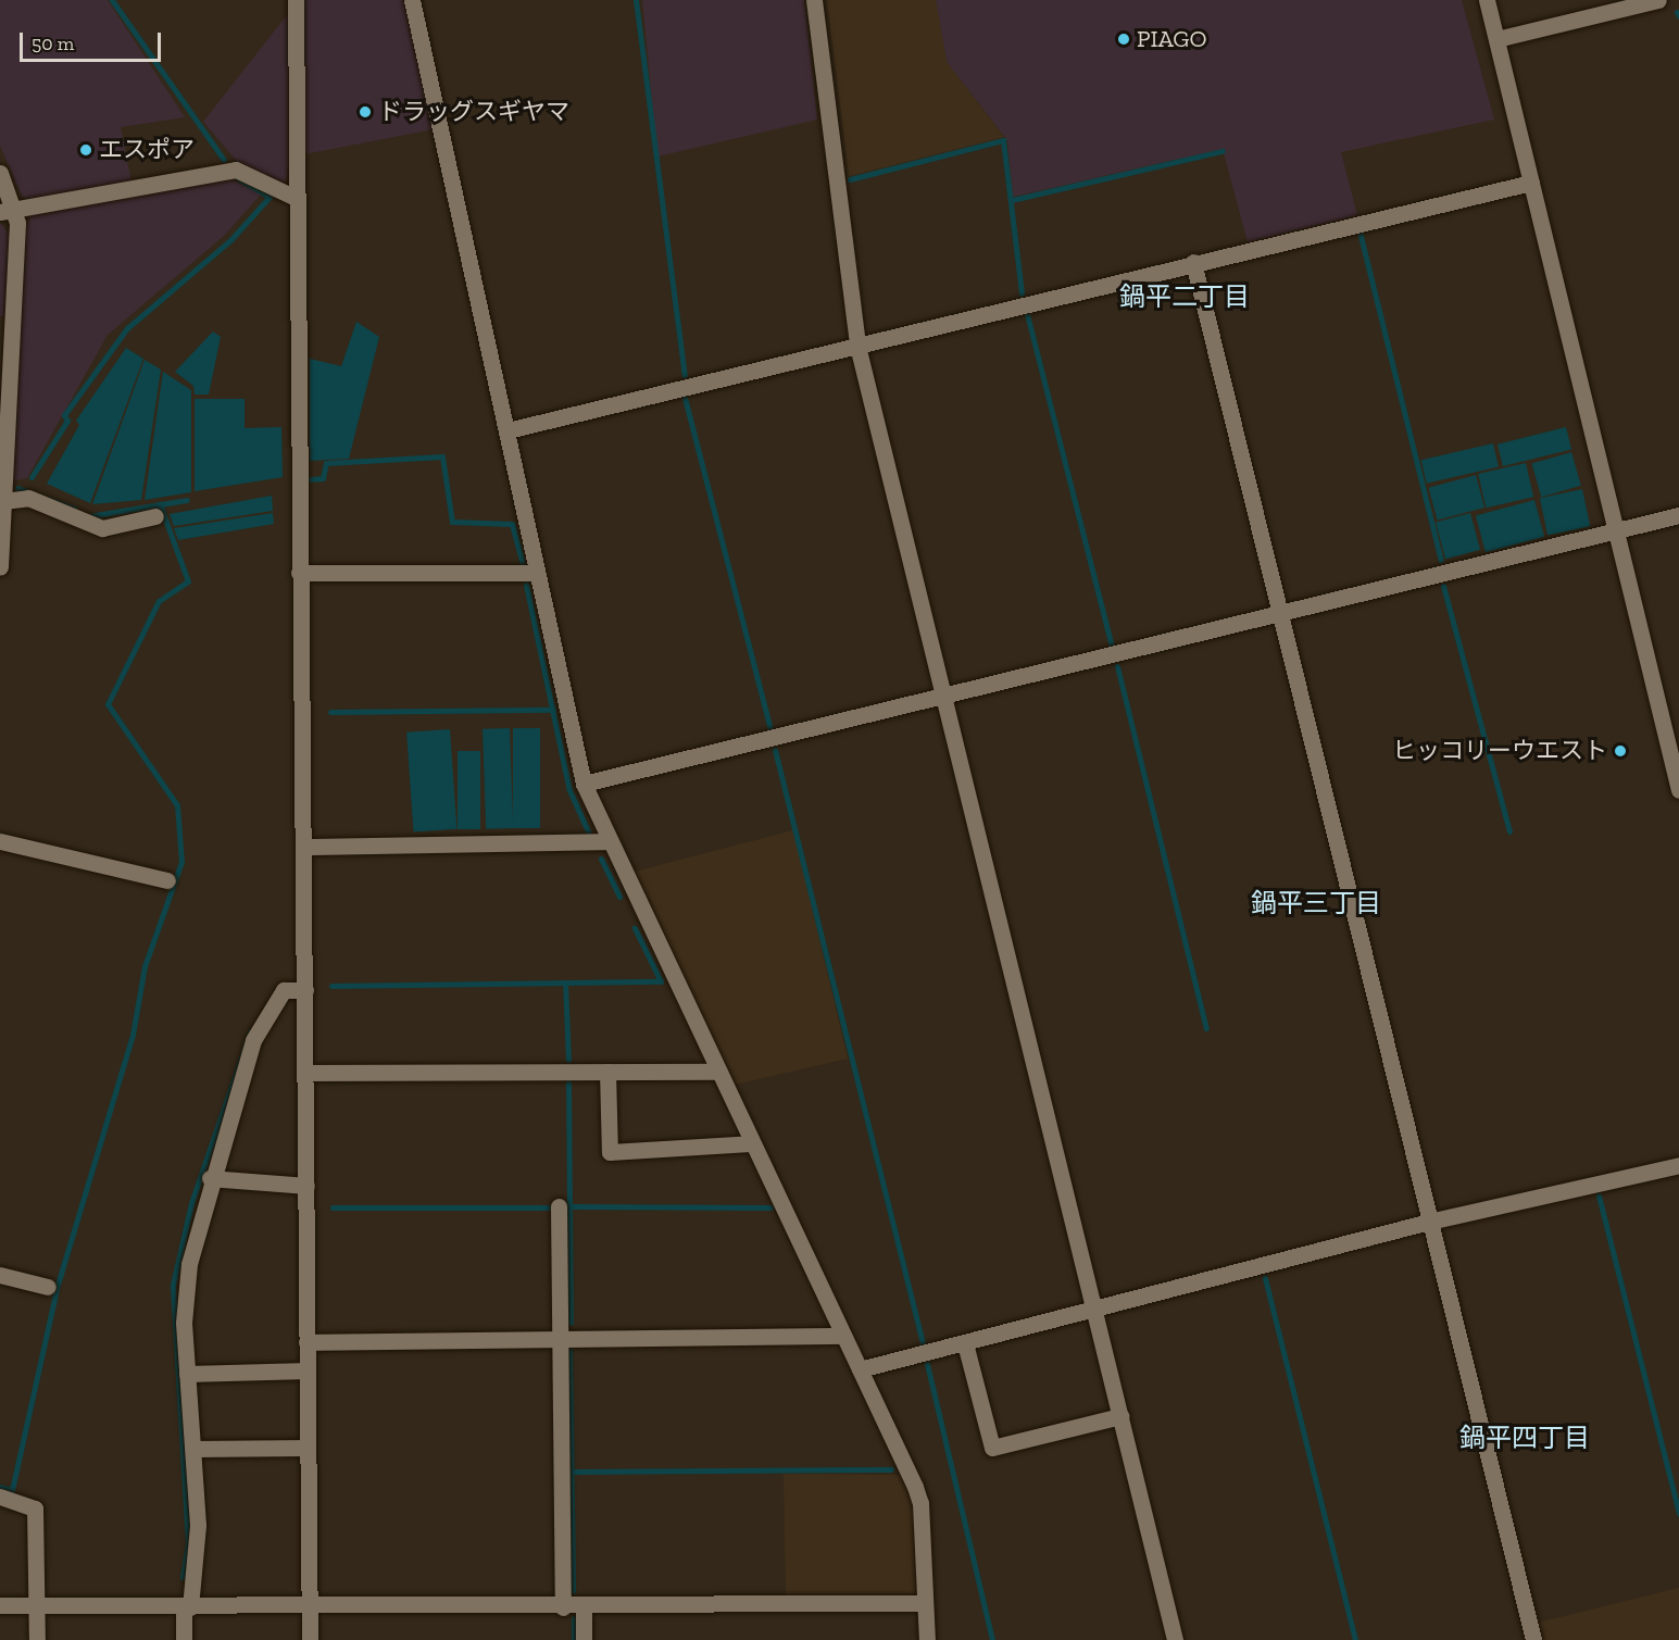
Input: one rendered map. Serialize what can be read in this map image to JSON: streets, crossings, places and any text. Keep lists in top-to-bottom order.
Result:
{
  "districts": ["鍋平二丁目", "鍋平三丁目", "鍋平四丁目"],
  "places": [
    "PIAGO",
    "ドラッグスギヤマ",
    "エスポア",
    "ヒッコリーウエスト"
  ],
  "scale_bar": "50 m"
}
